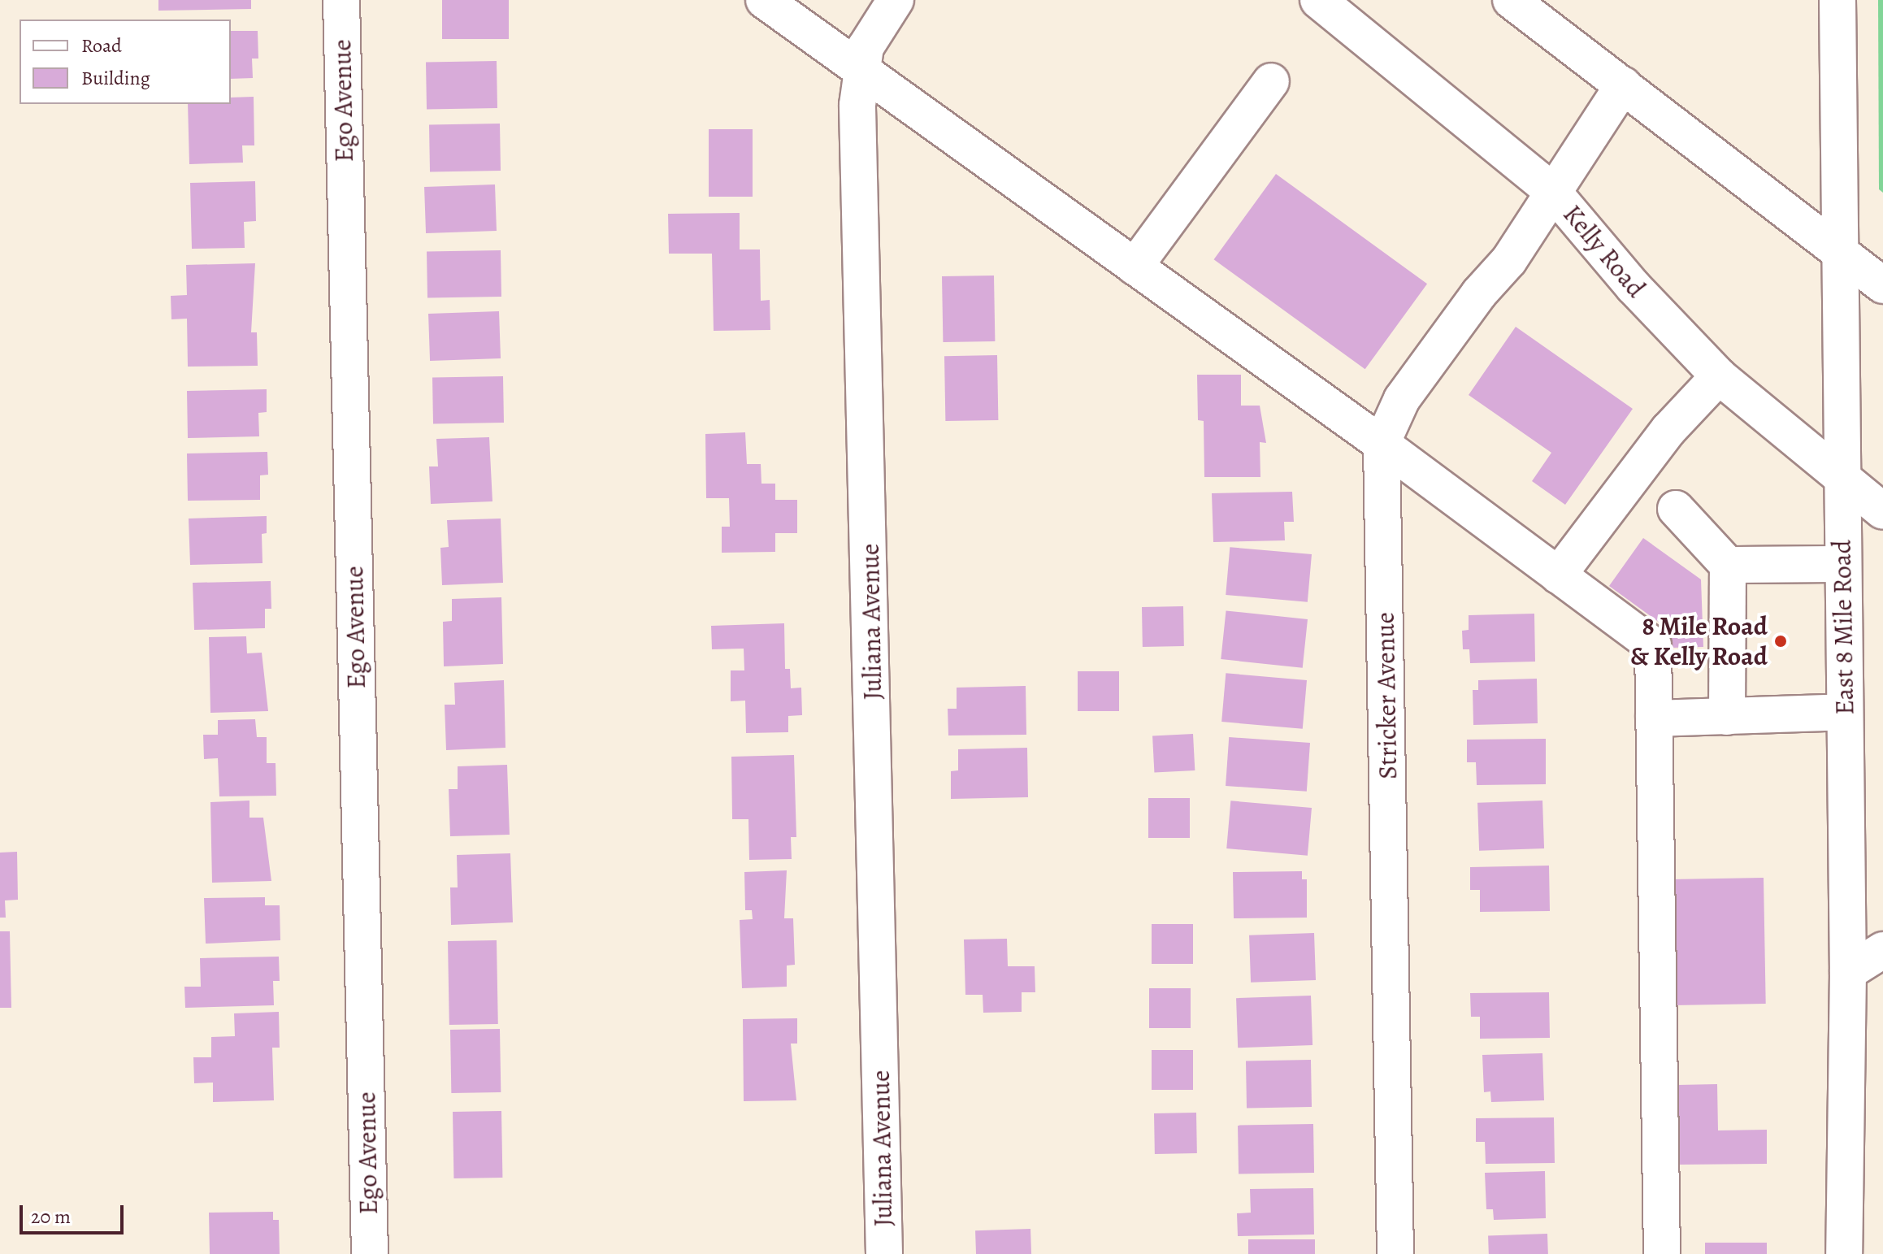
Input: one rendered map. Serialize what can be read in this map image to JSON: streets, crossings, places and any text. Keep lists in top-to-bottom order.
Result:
{
  "streets": {
    "main road": [
      "Ego Avenue",
      "Kelly Road",
      "Juliana Avenue",
      "East 8 Mile Road",
      "Stricker Avenue"
    ]
  },
  "crossings": [
    ["Kelly Road", "East 8 Mile Road"],
    ["Kelly Road", "Stricker Avenue"]
  ],
  "places": ["8 Mile Road & Kelly Road"],
  "legend": ["Road", "Building"],
  "scale_bar": "20 m"
}
